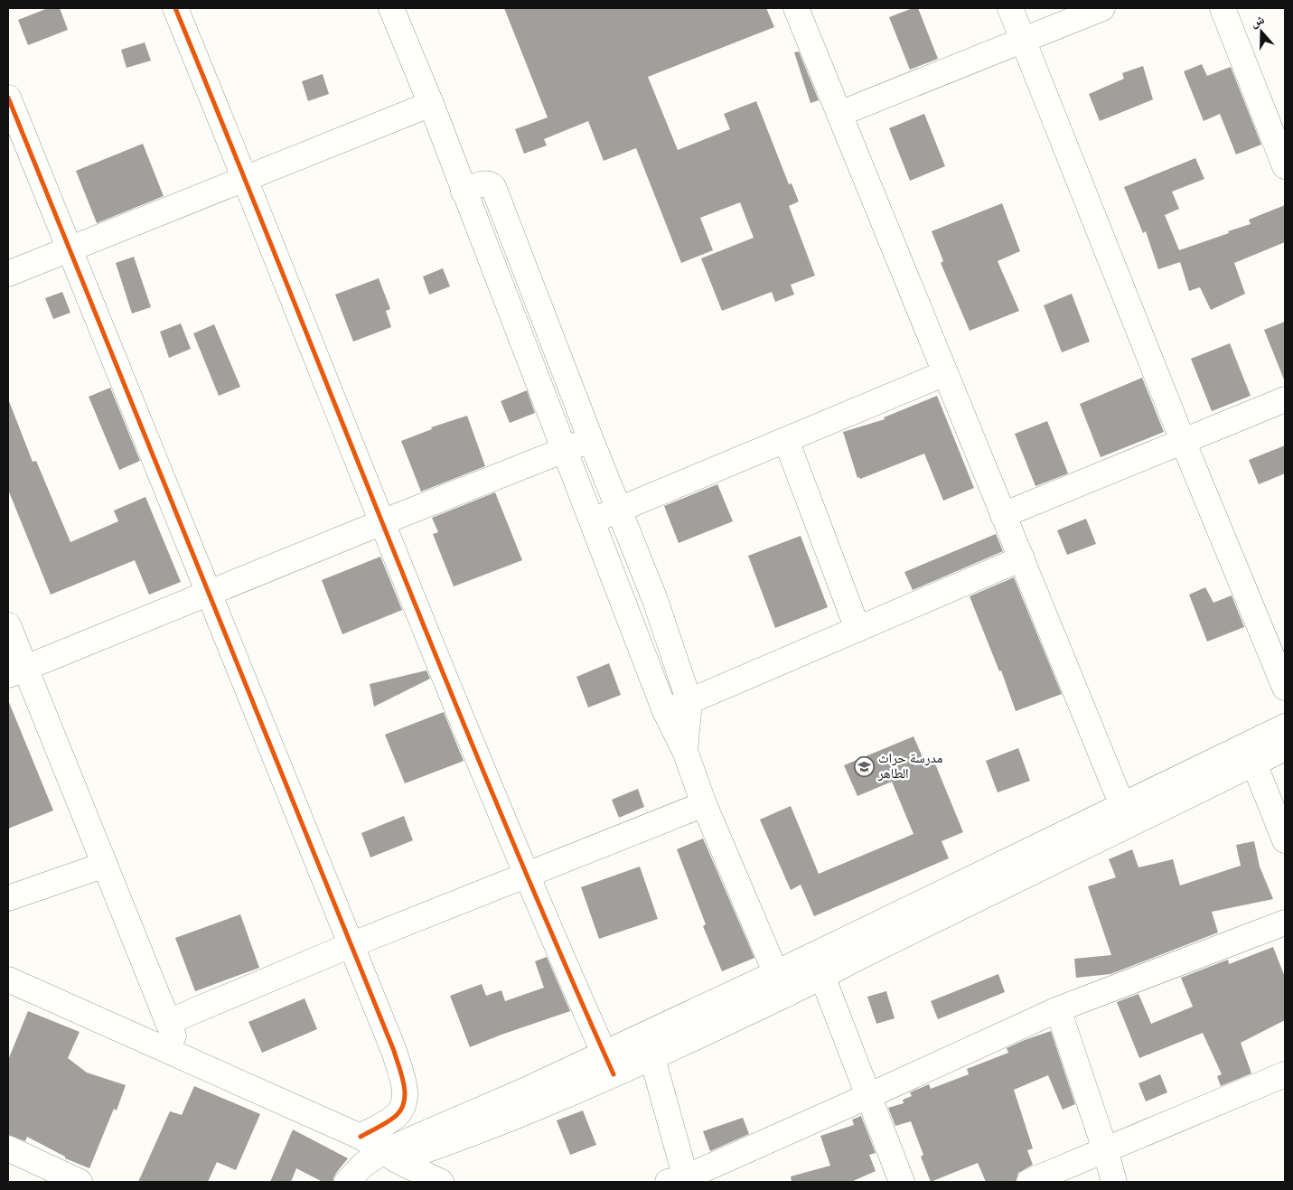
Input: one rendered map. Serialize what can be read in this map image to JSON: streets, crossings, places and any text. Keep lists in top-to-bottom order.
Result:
{
  "places": {
    "school or university": ["مدرسة حراث الطاهر"]
  },
  "north": "top"
}
